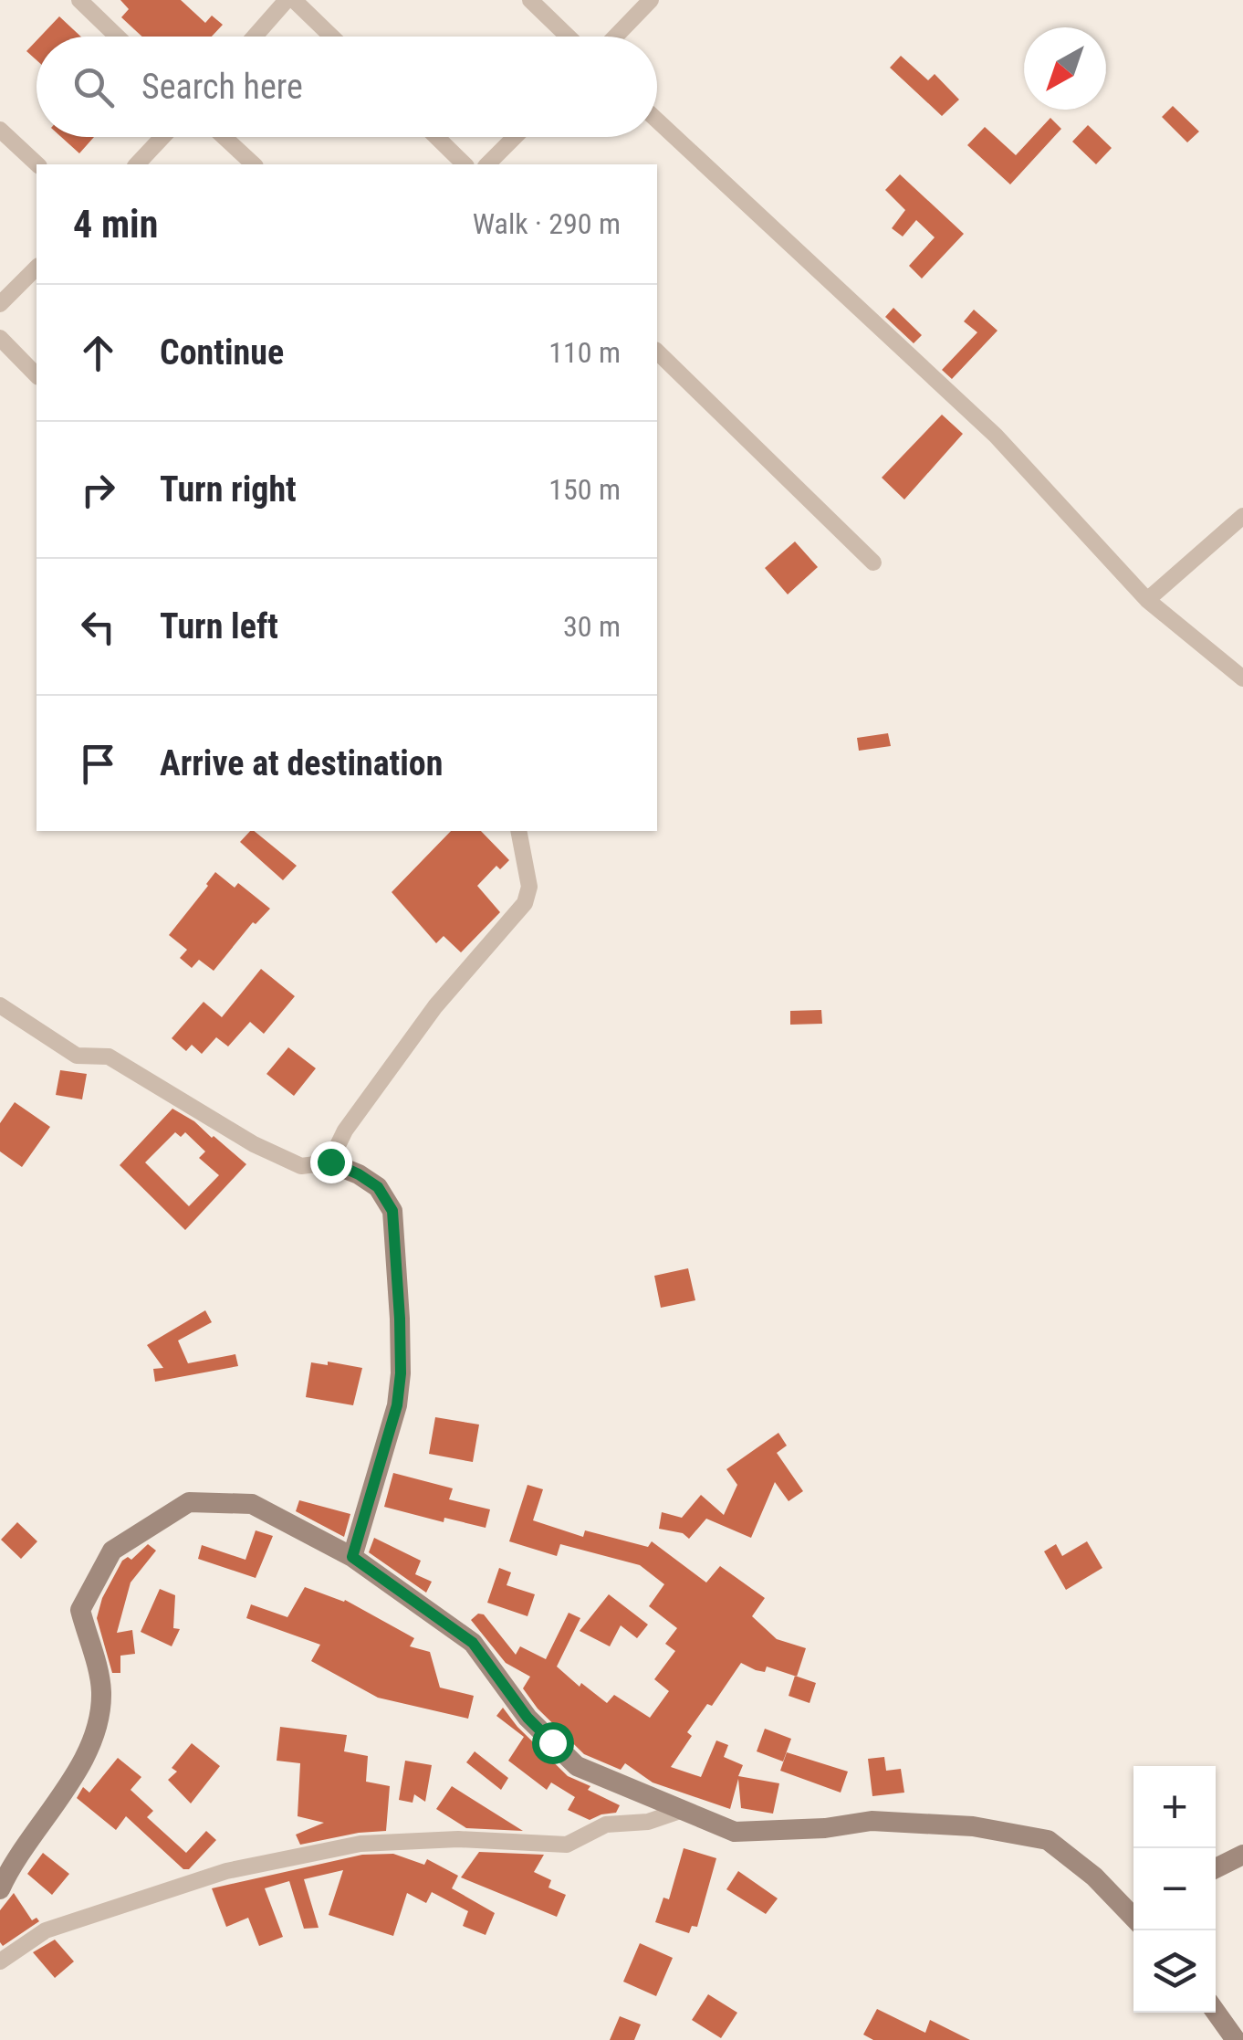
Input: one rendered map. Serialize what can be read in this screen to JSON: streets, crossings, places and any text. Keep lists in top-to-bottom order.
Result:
{
  "north": "bottom left",
  "page": {
    "search": "Search here",
    "heading": ["4 min", "Walk · 290 m"],
    "list": [
      ["Continue", "110 m"],
      ["Turn right", "150 m"],
      ["Turn left", "30 m"],
      "Arrive at destination"
    ],
    "map_buttons": ["+", "−"]
  }
}
